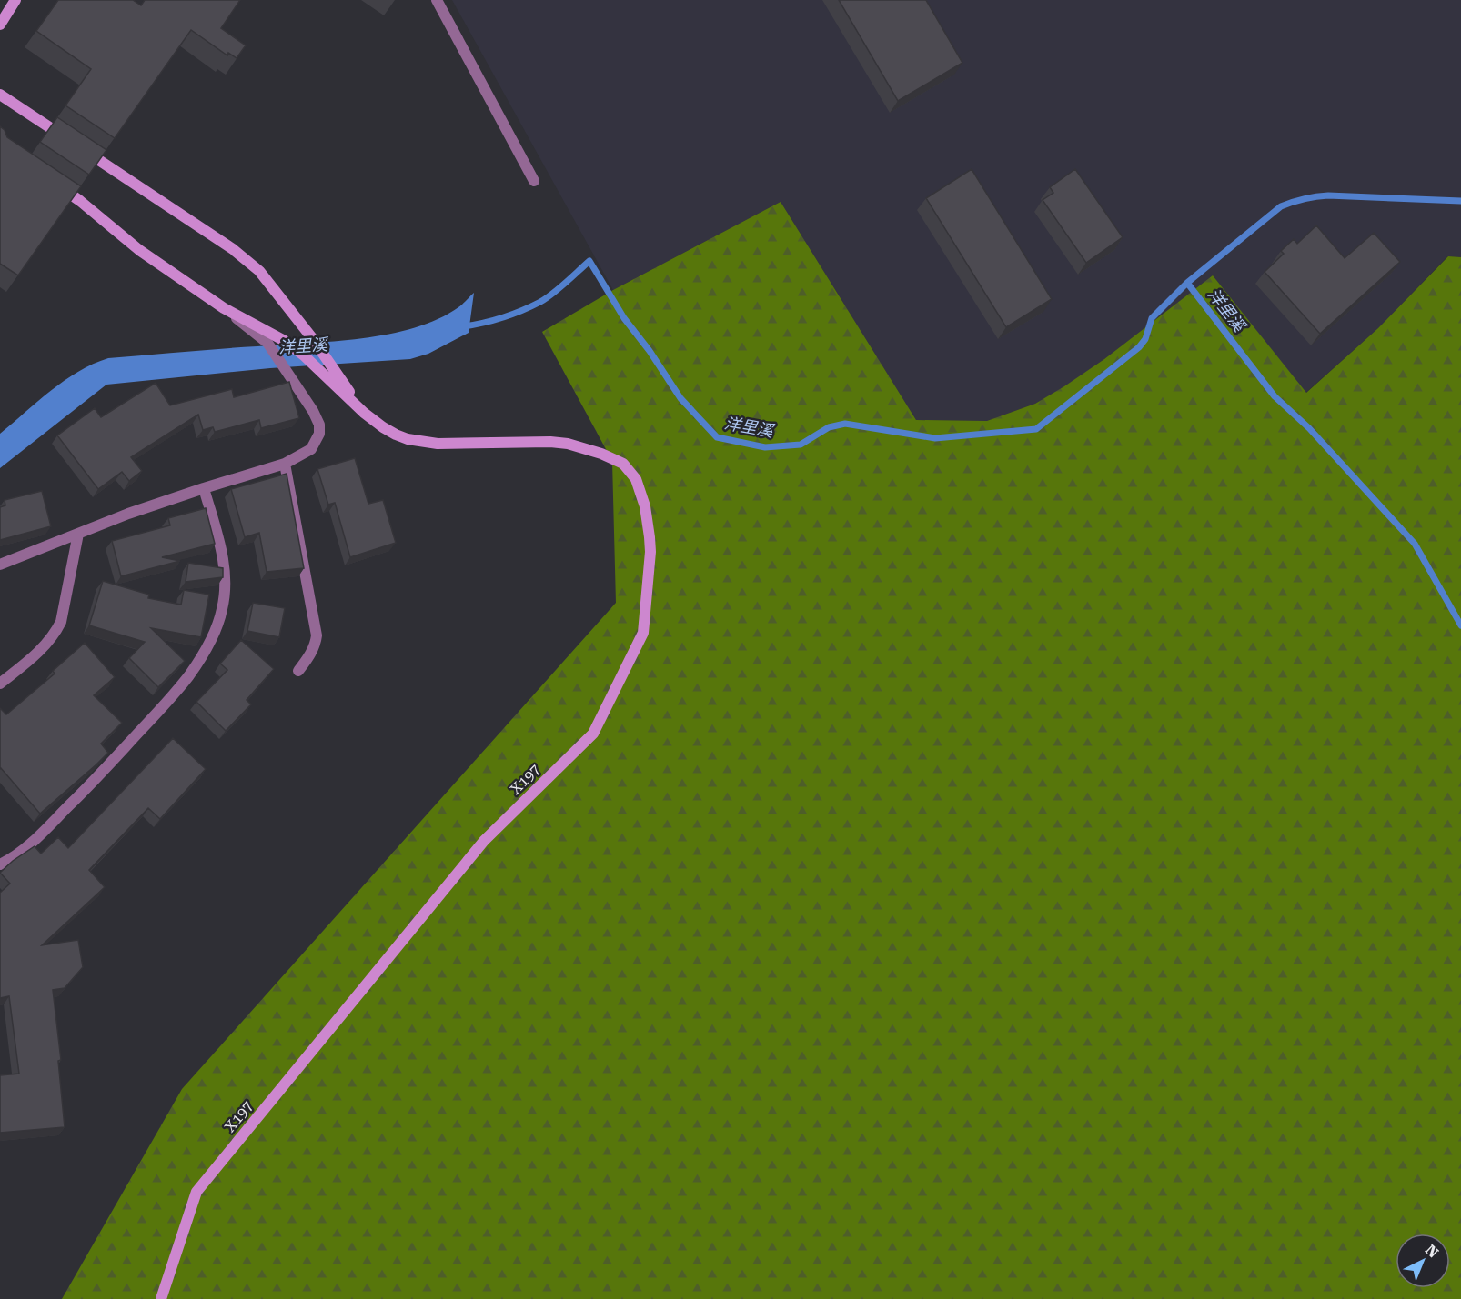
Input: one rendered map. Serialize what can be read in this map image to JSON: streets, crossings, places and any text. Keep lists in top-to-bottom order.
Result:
{
  "streets": {
    "main road": ["X197"]
  },
  "water": ["洋里溪"],
  "north": "top right"
}
